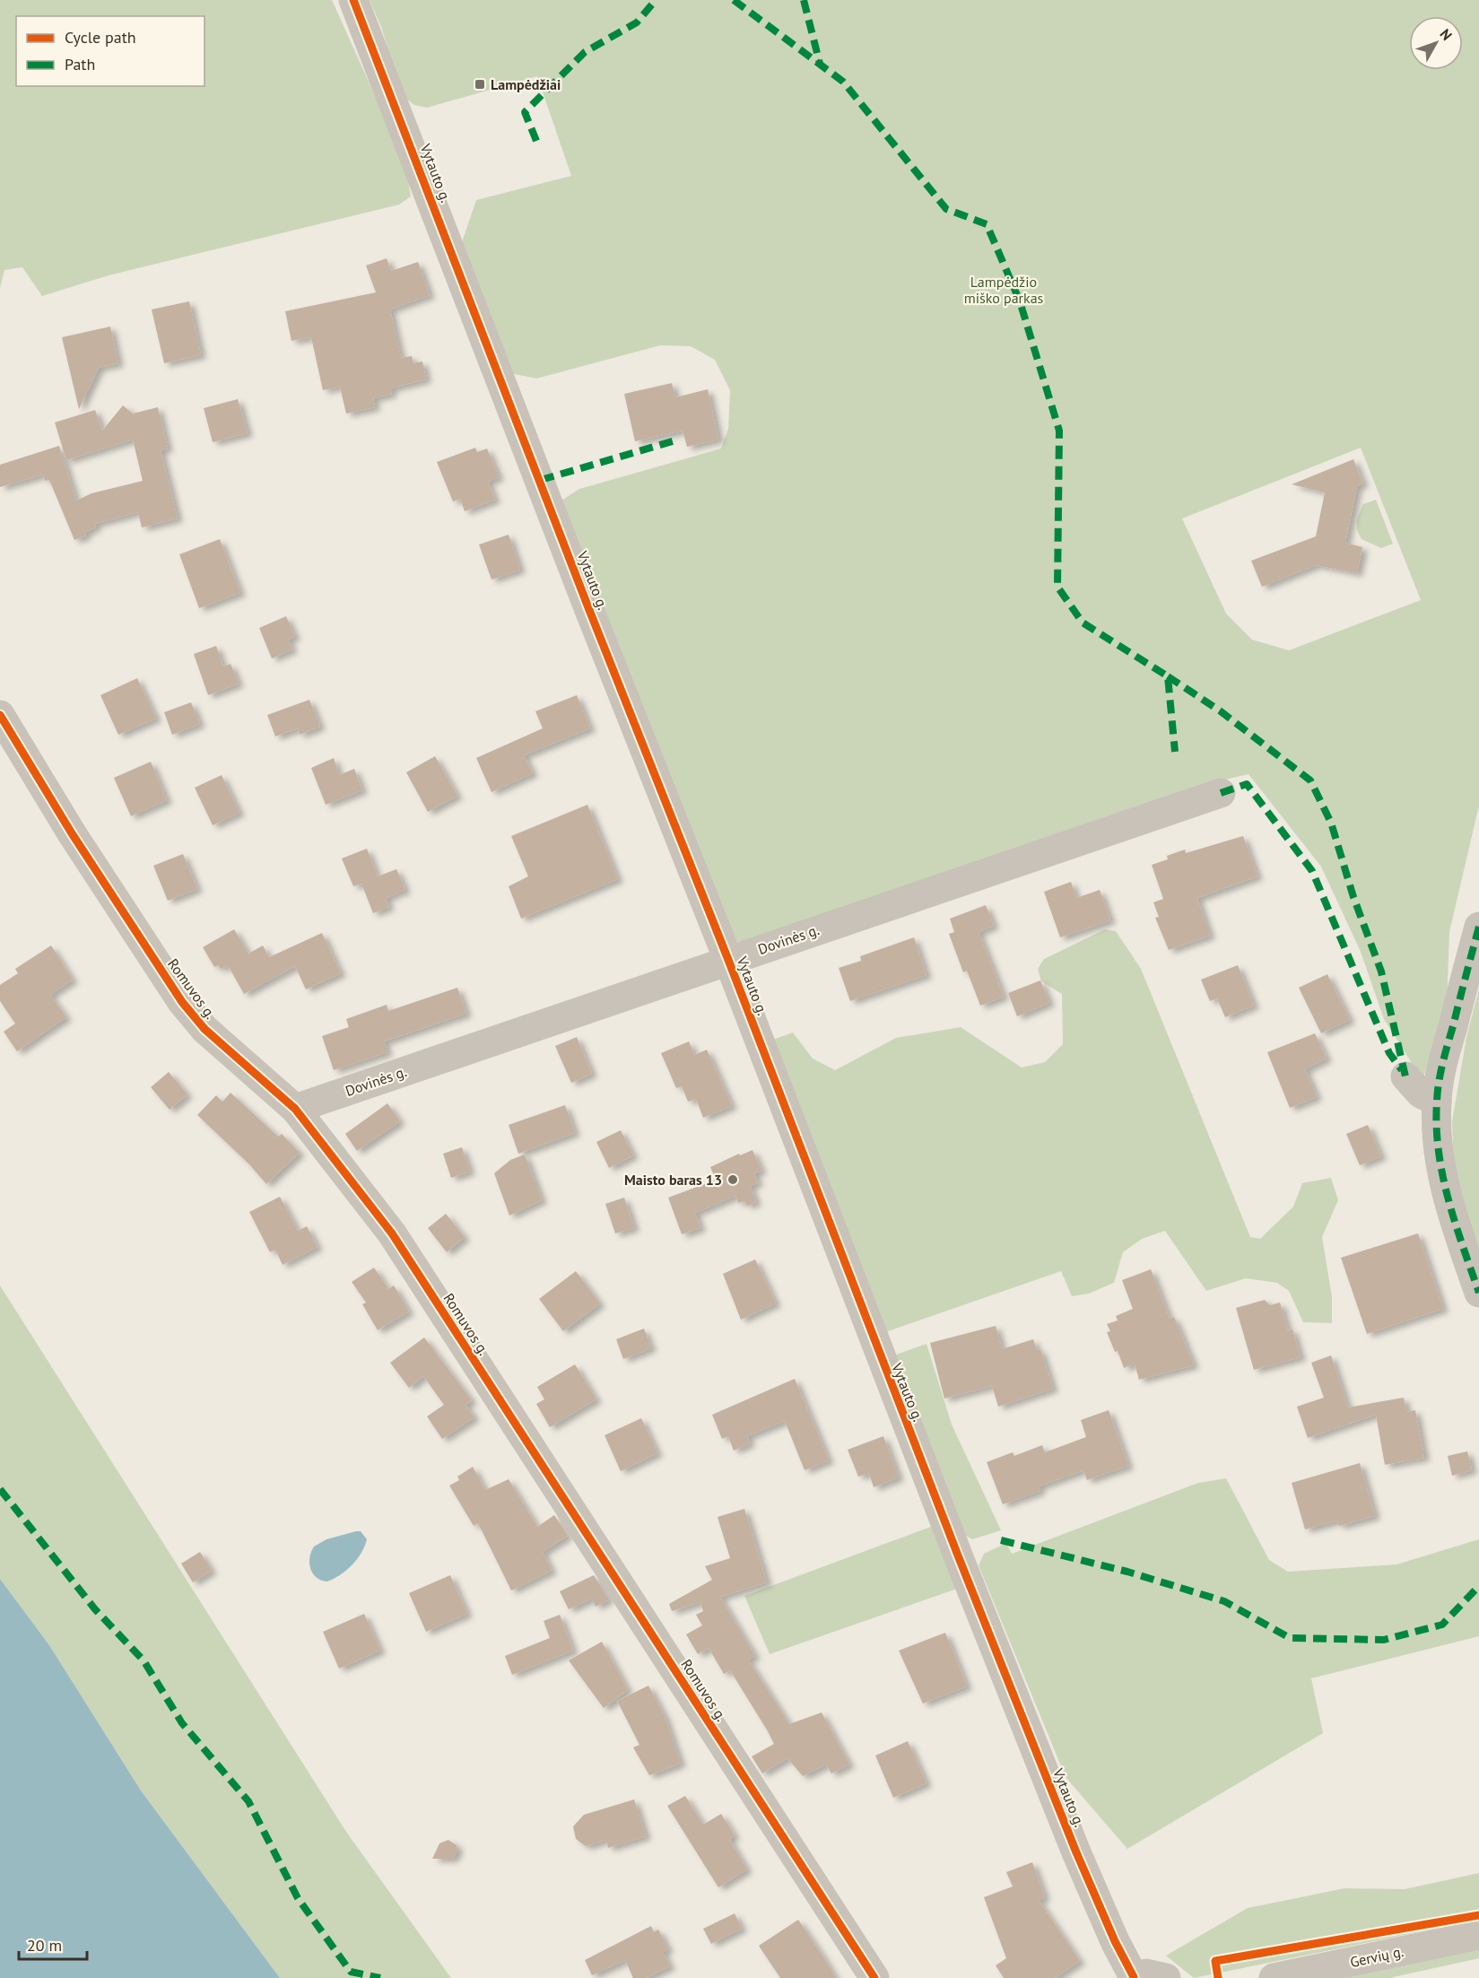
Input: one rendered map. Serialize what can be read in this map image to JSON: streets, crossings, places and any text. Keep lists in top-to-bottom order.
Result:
{
  "streets": {
    "street": [
      "Vytauto g.",
      "Dovinės g.",
      "Romuvos g.",
      "Gervių g."
    ]
  },
  "crossings": [
    ["Vytauto g.", "Dovinės g."],
    ["Dovinės g.", "Romuvos g."]
  ],
  "parks": ["Lampėdžio miško parkas"],
  "places": {
    "transit": ["Lampėdžiai"],
    "other": ["Maisto baras 13"]
  },
  "legend": ["Cycle path", "Path"],
  "scale_bar": "20 m",
  "north": "top right"
}
